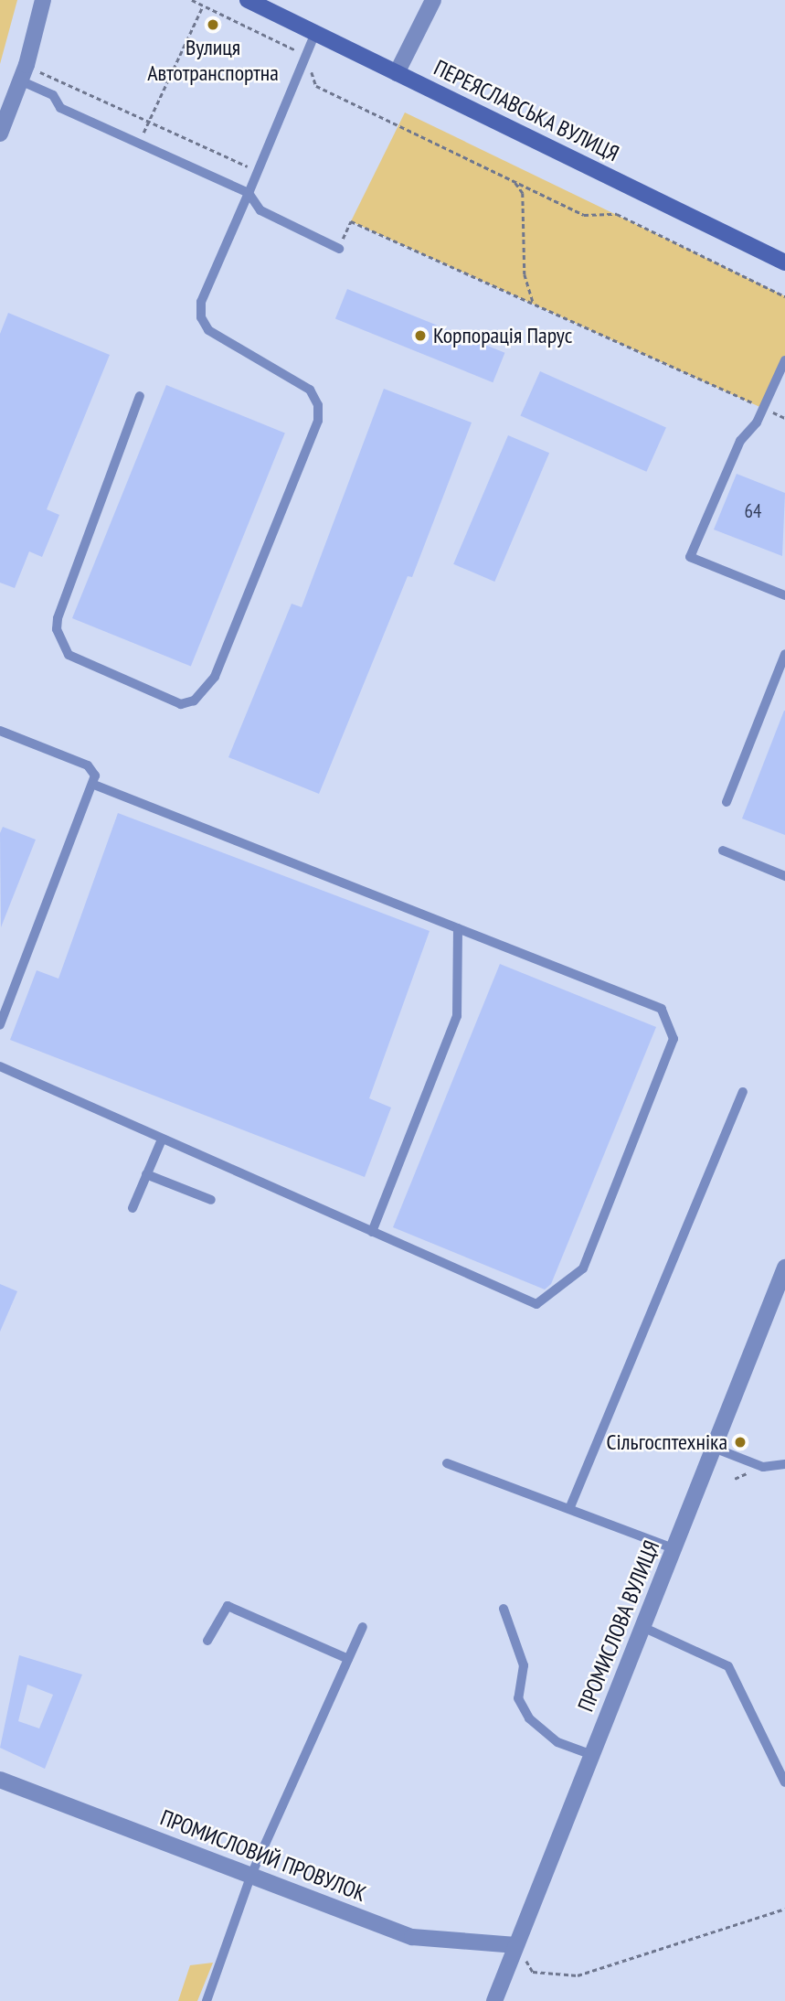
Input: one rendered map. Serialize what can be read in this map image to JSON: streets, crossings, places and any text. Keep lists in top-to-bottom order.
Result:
{
  "streets": {
    "main road": ["ПЕРЕЯСЛАВСЬКА ВУЛИЦЯ"],
    "street": ["ПРОМИСЛОВА ВУЛИЦЯ", "ПРОМИСЛОВИЙ ПРОВУЛОК"]
  },
  "crossings": [
    ["ПРОМИСЛОВА ВУЛИЦЯ", "ПРОМИСЛОВИЙ ПРОВУЛОК"]
  ],
  "places": ["Вулиця Автотранспортна", "Корпорація Парус", "Сільгосптехніка"],
  "house_numbers": ["64"]
}
